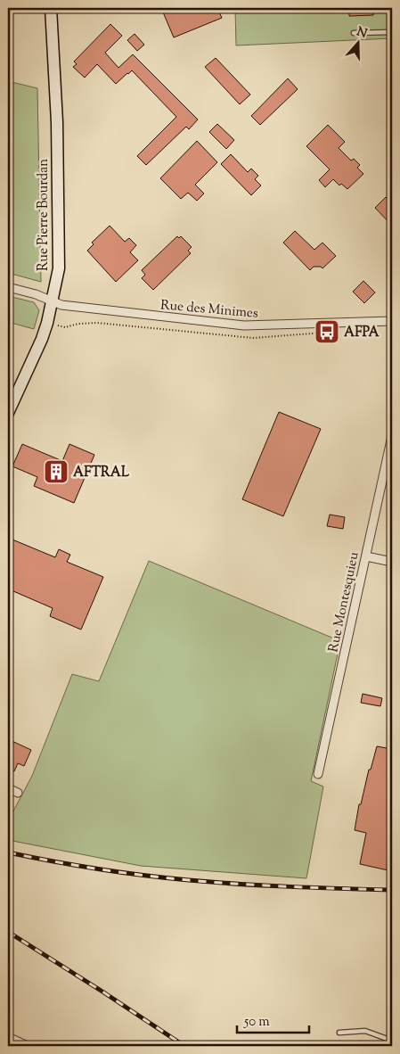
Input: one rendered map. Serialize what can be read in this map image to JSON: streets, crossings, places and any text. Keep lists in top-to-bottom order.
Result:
{
  "streets": {
    "street": ["Rue Pierre Bourdan", "Rue des Minimes", "Rue Montesquieu"]
  },
  "crossings": [
    ["Rue Pierre Bourdan", "Rue des Minimes"]
  ],
  "places": {
    "bus stop": ["AFPA"],
    "building": ["AFTRAL"]
  },
  "scale_bar": "50 m",
  "north": "top"
}
